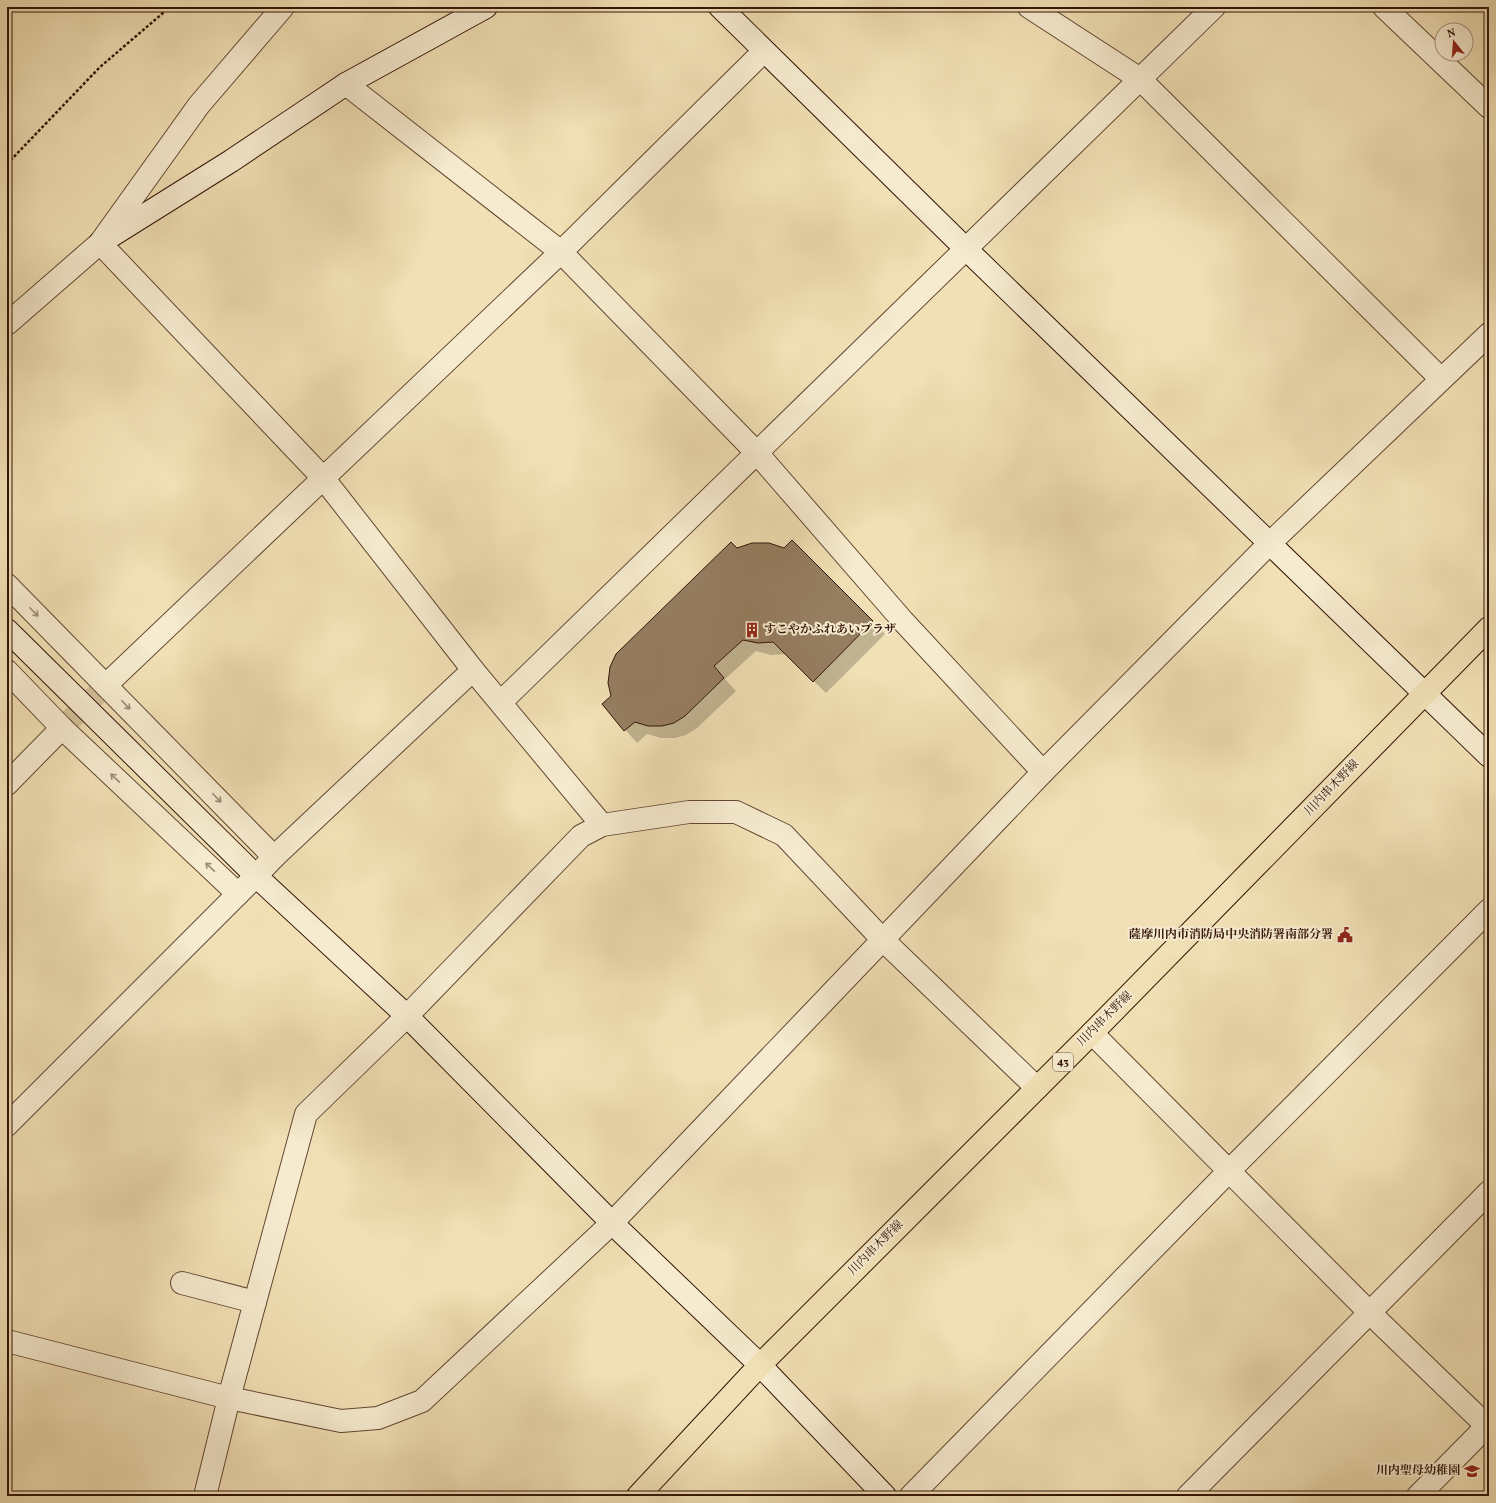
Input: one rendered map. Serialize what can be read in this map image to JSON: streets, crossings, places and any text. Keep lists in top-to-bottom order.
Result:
{
  "streets": {
    "main road": ["川内串木野線", "43"]
  },
  "places": {
    "building": ["すこやかふれあいプラザ"],
    "public building": ["薩摩川内市消防局中央消防署南部分署"],
    "school or university": ["川内聖母幼稚園"]
  },
  "north": "top"
}
